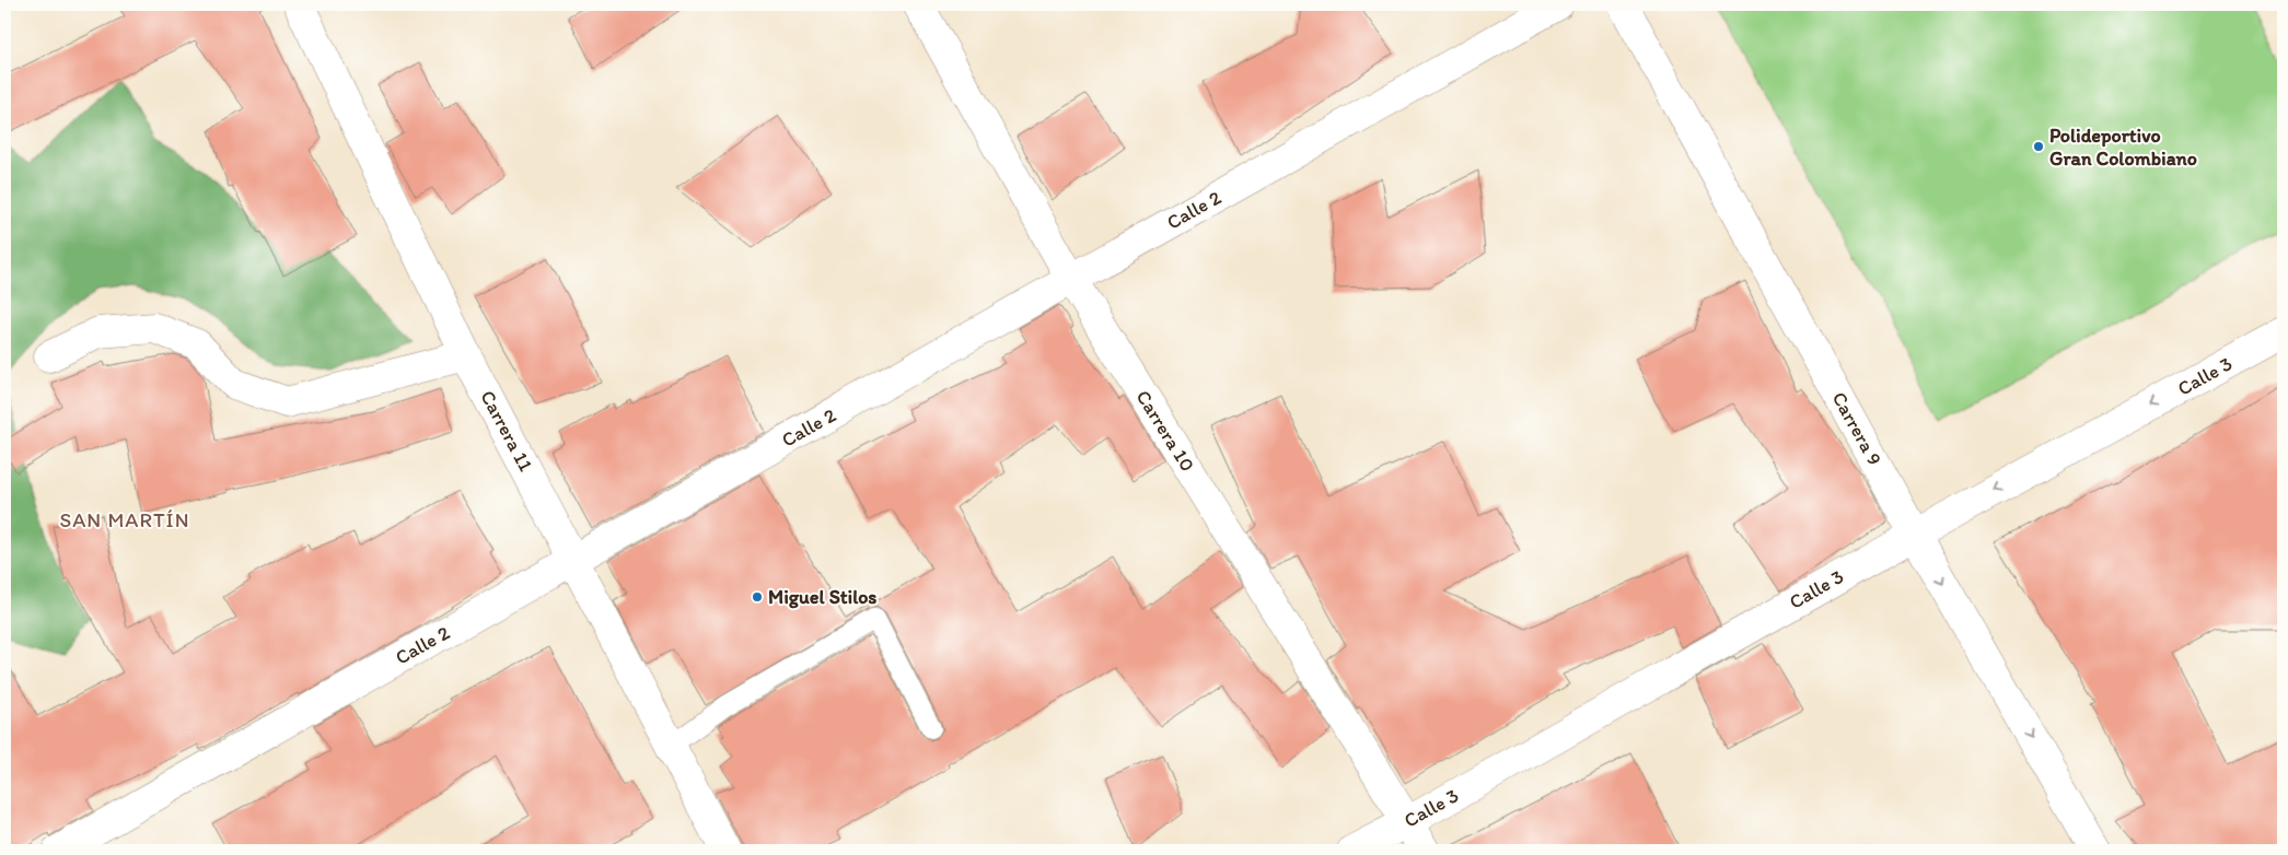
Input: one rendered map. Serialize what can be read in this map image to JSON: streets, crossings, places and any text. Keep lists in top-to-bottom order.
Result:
{
  "streets": {
    "street": [
      "Calle 2",
      "Calle 3",
      "Carrera 9",
      "Carrera 11",
      "Carrera 10"
    ]
  },
  "crossings": [
    ["Calle 2", "Carrera 11"],
    ["Calle 2", "Carrera 10"],
    ["Calle 3", "Carrera 9"],
    ["Calle 3", "Carrera 10"]
  ],
  "one_way": ["Calle 3", "Carrera 9"],
  "districts": ["SAN MARTÍN"],
  "places": ["Polideportivo Gran Colombiano", "Miguel Stilos"]
}
